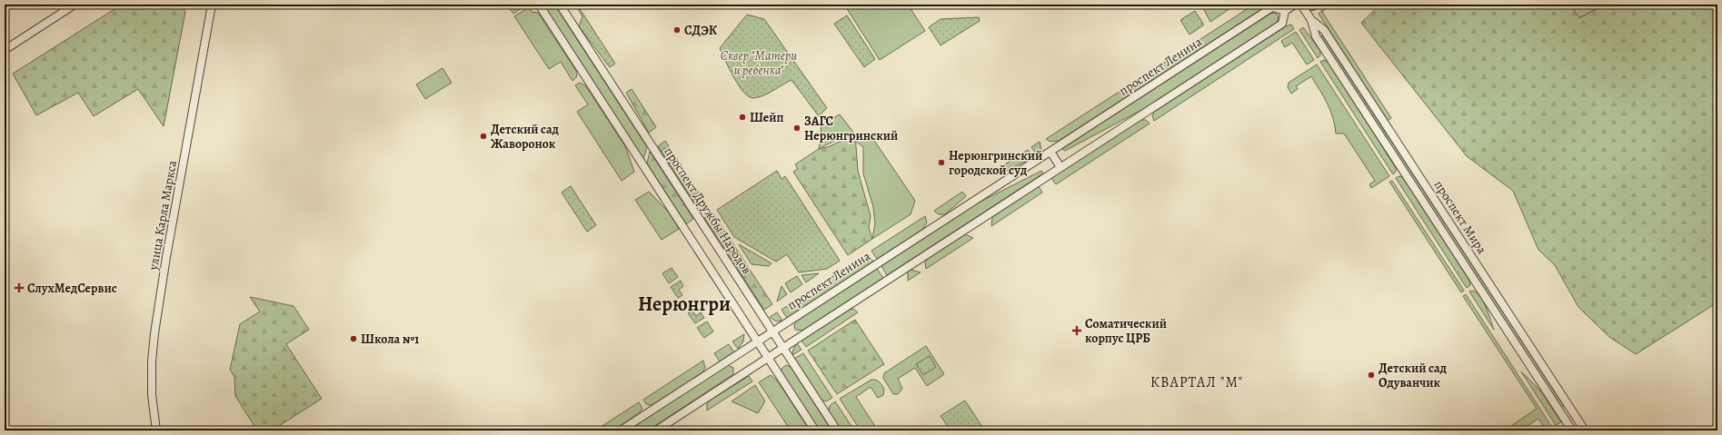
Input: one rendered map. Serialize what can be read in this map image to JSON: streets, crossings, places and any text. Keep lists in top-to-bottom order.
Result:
{
  "streets": {
    "street": [
      "проспект Ленина",
      "проспект Дружбы Народов",
      "улица Карла Маркса",
      "проспект Мира"
    ]
  },
  "crossings": [
    ["проспект Ленина", "проспект Дружбы Народов"]
  ],
  "districts": ["Нерюнгри", "КВАРТАЛ \"М\""],
  "parks": ["Сквер \"Матери и ребенка\""],
  "places": {
    "other": [
      "СДЭК",
      "Шейп",
      "ЗАГС Нерюнгринский",
      "Детский сад Жаворонок",
      "Нерюнгринский городской суд",
      "Школа №1",
      "Детский сад Одуванчик"
    ],
    "health": ["СлухМедСервис", "Соматический корпус ЦРБ"]
  }
}
